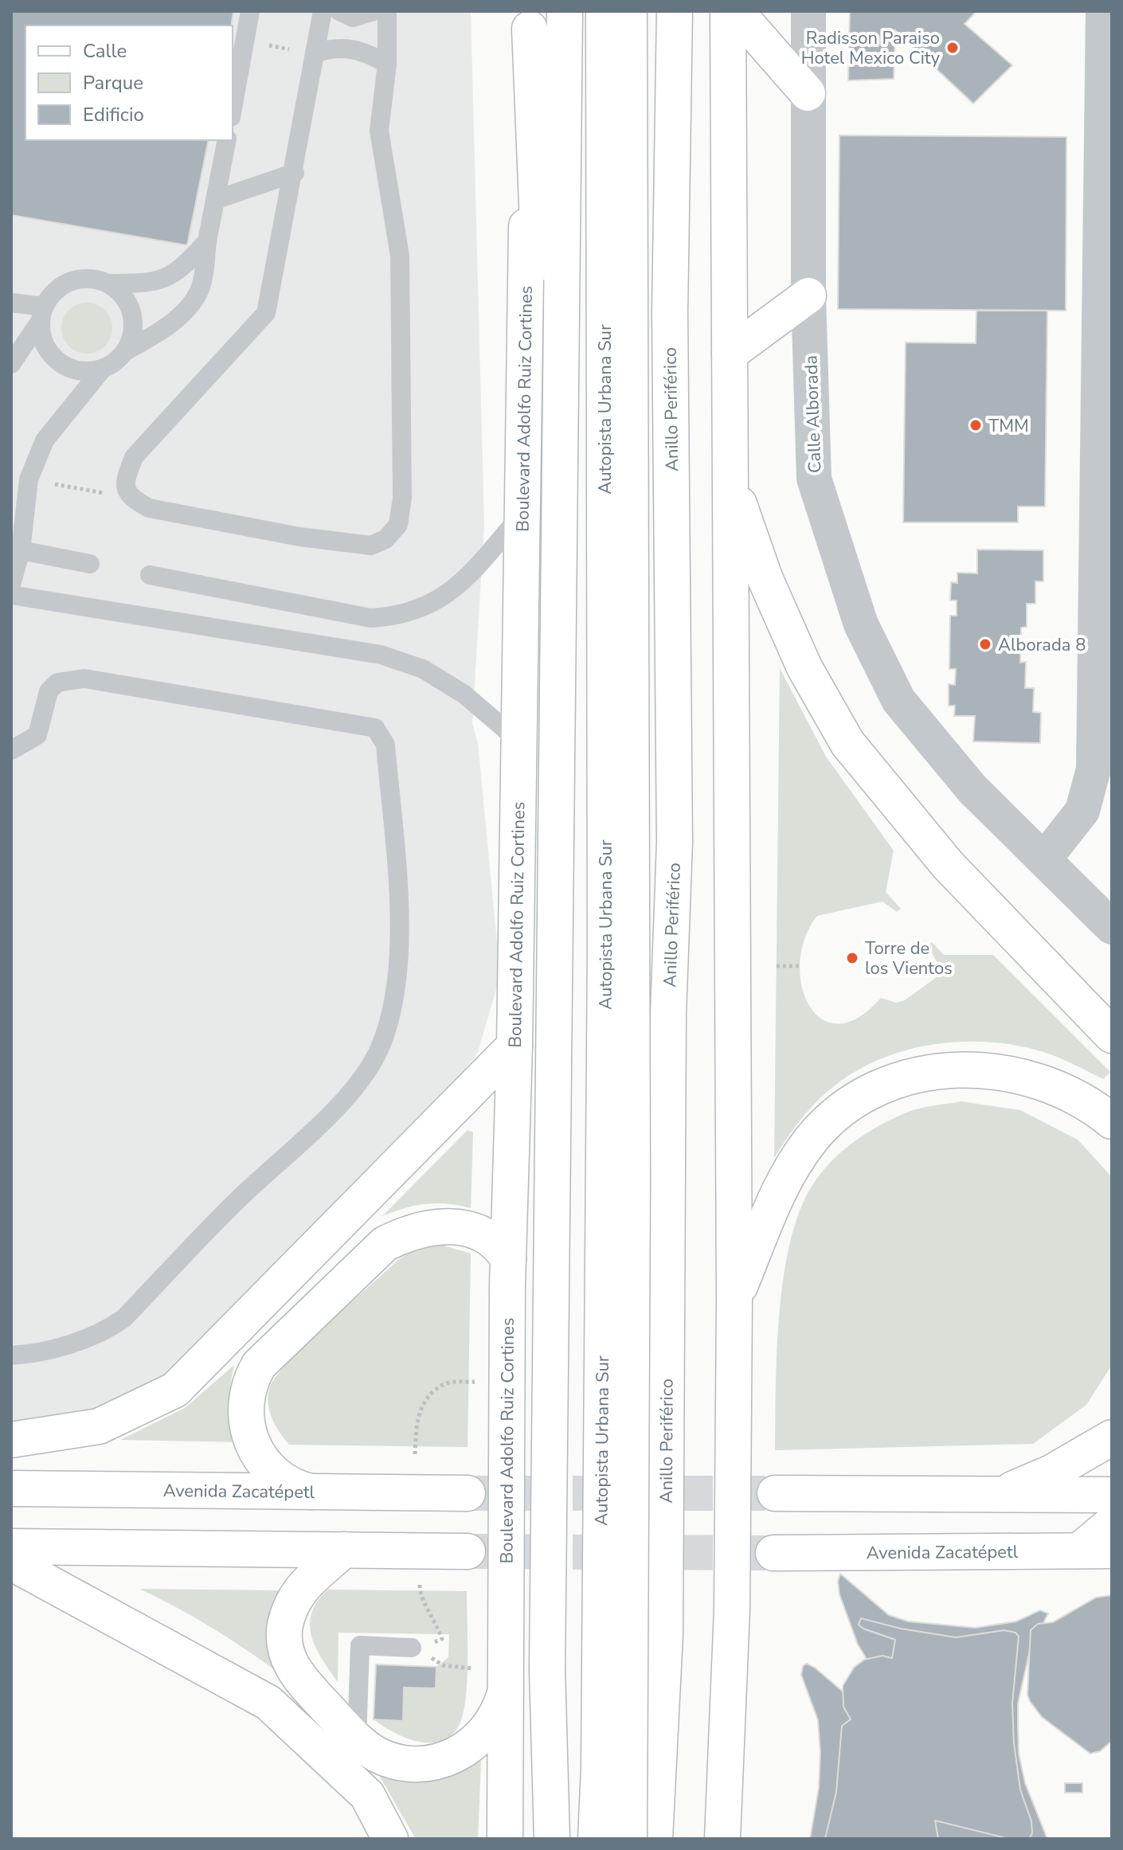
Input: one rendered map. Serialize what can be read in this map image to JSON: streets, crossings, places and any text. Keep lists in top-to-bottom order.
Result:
{
  "streets": {
    "main road": [
      "Boulevard Adolfo Ruiz Cortines",
      "Autopista Urbana Sur",
      "Anillo Periférico",
      "Avenida Zacatépetl"
    ],
    "street": ["Calle Alborada"]
  },
  "places": [
    "Radisson Paraiso Hotel Mexico City",
    "TMM",
    "Alborada 8",
    "Torre de los Vientos"
  ],
  "legend": ["Calle", "Parque", "Edificio"]
}
